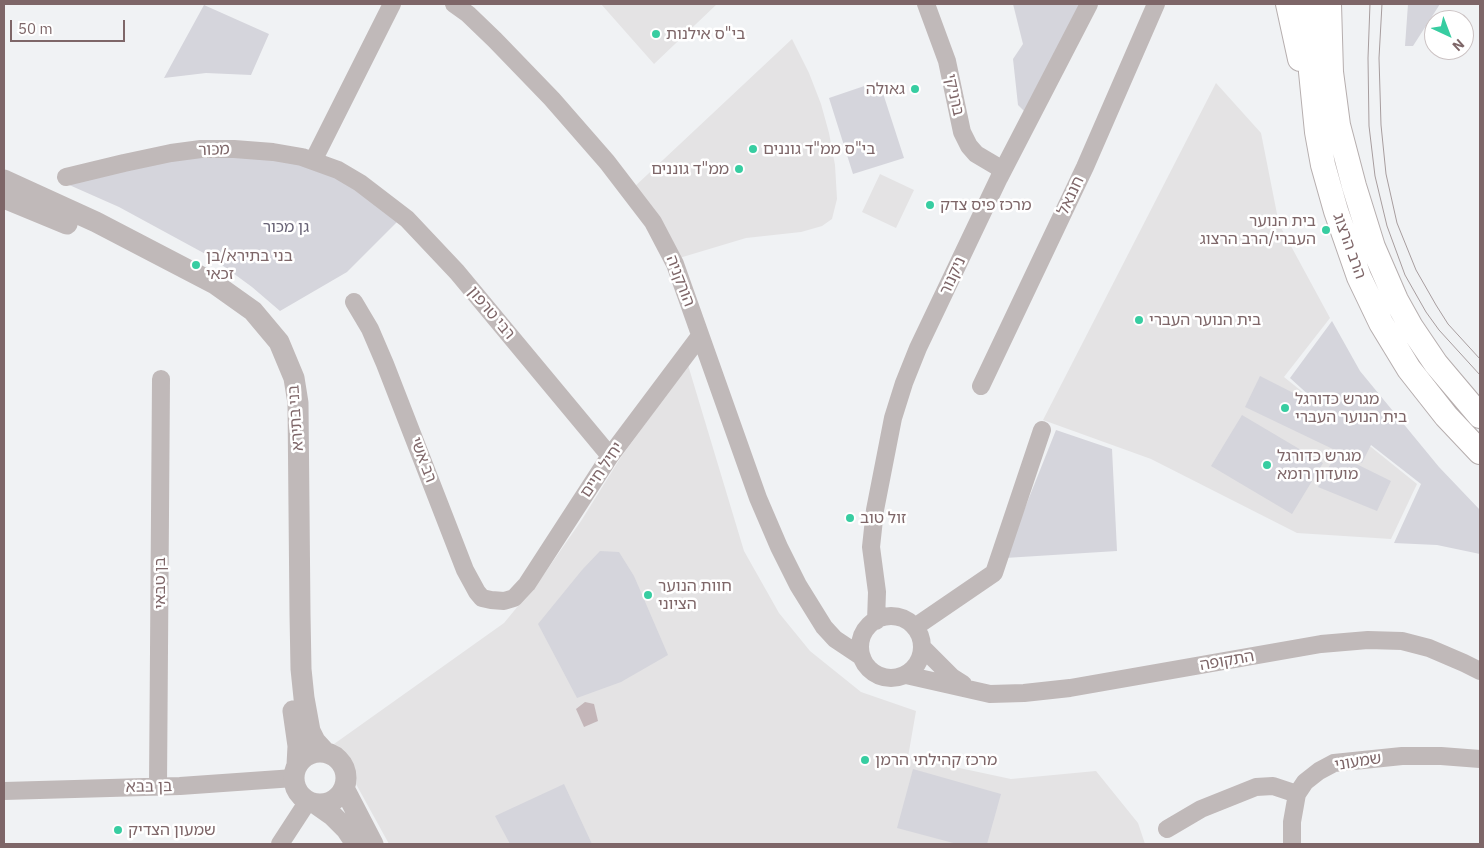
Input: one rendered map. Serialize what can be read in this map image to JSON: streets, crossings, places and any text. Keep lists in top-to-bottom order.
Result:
{
  "streets": {
    "main road": ["הרב הרצוג"],
    "street": [
      "ברניקי",
      "מכור",
      "חננאל",
      "ניקנור",
      "הורקניה",
      "רבי טרפון",
      "בני בתירא",
      "רב אשי",
      "יחיל חיים",
      "בן טבאי",
      "התקופה",
      "שמעוני",
      "בן בבא"
    ]
  },
  "crossings": [
    ["ברניקי", "ניקנור"],
    ["מכור", "רבי טרפון"],
    ["ניקנור", "הורקניה"],
    ["ניקנור", "התקופה"],
    ["הורקניה", "יחיל חיים"],
    ["הורקניה", "התקופה"],
    ["רבי טרפון", "יחיל חיים"],
    ["בני בתירא", "בן בבא"],
    ["רב אשי", "יחיל חיים"],
    ["בן טבאי", "בן בבא"]
  ],
  "parks": ["גן מכור"],
  "places": [
    "בי\"ס אילנות",
    "גאולה",
    "בי\"ס ממ\"ד גוננים",
    "ממ\"ד גוננים",
    "מרכז פיס צדק",
    "בית הנוער העברי/הרב הרצוג",
    "בני בתירא/בן זכאי",
    "בית הנוער העברי",
    "מגרש כדורגל בית הנוער העברי",
    "מגרש כדורגל מועדון רומא",
    "זול טוב",
    "חוות הנוער הציוני",
    "מרכז קהילתי הרמן",
    "שמעון הצדיק"
  ],
  "scale_bar": "50 m",
  "north": "bottom right"
}
